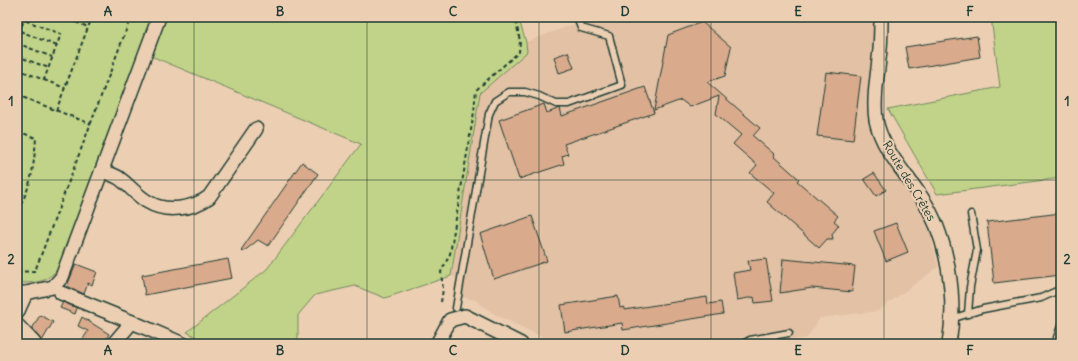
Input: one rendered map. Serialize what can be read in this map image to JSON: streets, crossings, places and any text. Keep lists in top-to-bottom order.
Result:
{
  "streets": {
    "street": ["Route des Crêtes"]
  },
  "grid": {
    "columns": [
      "A",
      "B",
      "C",
      "D",
      "E",
      "F"
    ],
    "rows": ["1", "2"]
  }
}
